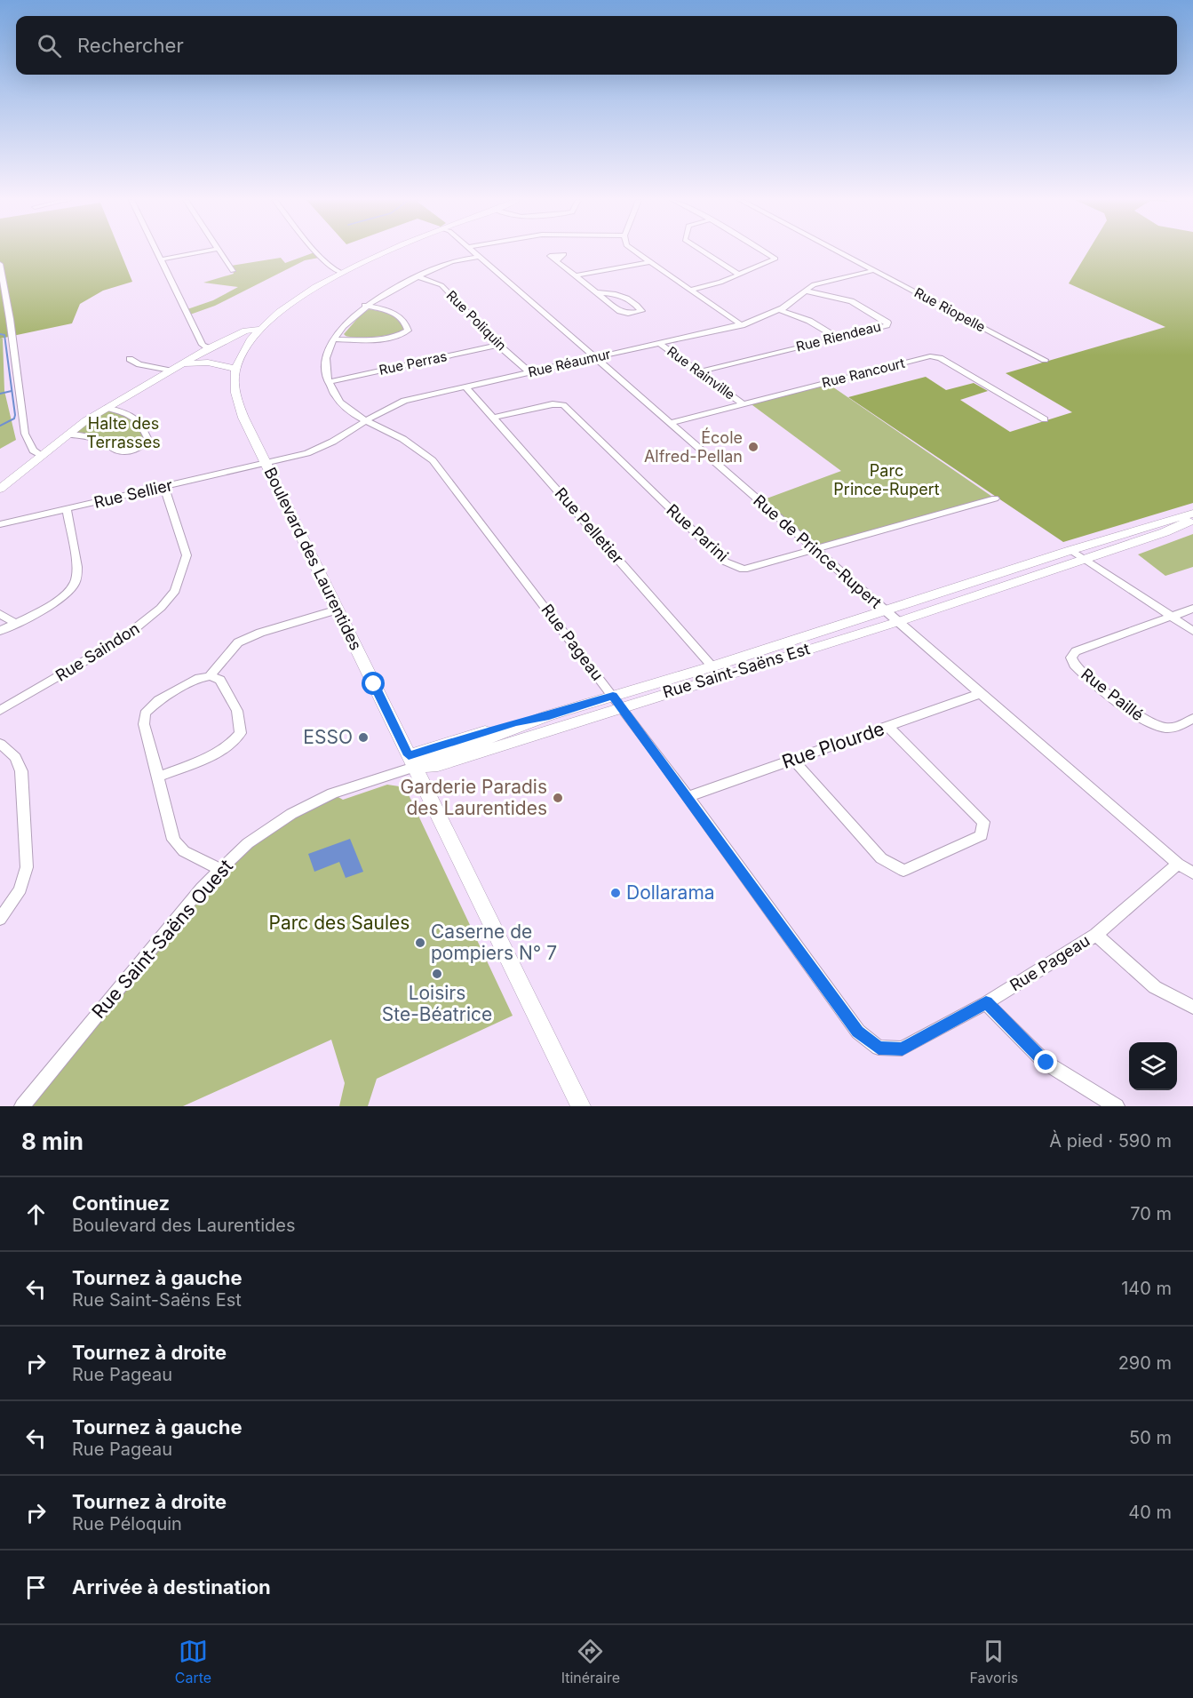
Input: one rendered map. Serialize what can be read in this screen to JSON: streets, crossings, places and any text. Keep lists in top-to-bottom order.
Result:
{
  "streets": {
    "street": [
      "Rue Riopelle",
      "Rue Poliquin",
      "Rue Riendeau",
      "Rue Perras",
      "Rue Réaumur",
      "Rue Rainville",
      "Rue Rancourt",
      "Rue Sellier",
      "Rue Pelletier",
      "Rue Parini",
      "Rue de Prince-Rupert",
      "Boulevard des Laurentides",
      "Rue Pageau",
      "Rue Saindon",
      "Rue Saint-Saëns Est",
      "Rue Paillé",
      "Rue Plourde",
      "Rue Saint-Saëns Ouest"
    ]
  },
  "crossings": [
    ["Rue Riopelle", "Rue Réaumur"],
    ["Rue Poliquin", "Rue Perras"],
    ["Rue Poliquin", "Rue Réaumur"],
    ["Rue Riendeau", "Rue Réaumur"],
    ["Rue Riendeau", "Rue Rainville"],
    ["Rue Perras", "Rue Pageau"],
    ["Rue Réaumur", "Rue Rainville"],
    ["Rue Réaumur", "Rue Sellier"],
    ["Rue Réaumur", "Rue Pelletier"],
    ["Rue Réaumur", "Rue de Prince-Rupert"],
    ["Rue Réaumur", "Boulevard des Laurentides"],
    ["Rue Réaumur", "Rue Pageau"],
    ["Rue Rainville", "Rue Rancourt"],
    ["Rue Rancourt", "Rue de Prince-Rupert"],
    ["Rue Sellier", "Boulevard des Laurentides"],
    ["Rue Sellier", "Rue Saindon"],
    ["Rue Pelletier", "Rue Parini"],
    ["Rue Pelletier", "Rue Saint-Saëns Est"],
    ["Rue Parini", "Rue de Prince-Rupert"],
    ["Rue de Prince-Rupert", "Rue Pageau"],
    ["Rue de Prince-Rupert", "Rue Saint-Saëns Est"],
    ["Rue de Prince-Rupert", "Rue Plourde"],
    ["Boulevard des Laurentides", "Rue Saint-Saëns Est"],
    ["Boulevard des Laurentides", "Rue Saint-Saëns Ouest"],
    ["Rue Pageau", "Rue Saint-Saëns Est"],
    ["Rue Pageau", "Rue Plourde"],
    ["Rue Saint-Saëns Est", "Rue Saint-Saëns Ouest"]
  ],
  "parks": ["Halte des Terrasses", "Parc Prince-Rupert", "Parc des Saules"],
  "places": [
    "École Alfred-Pellan",
    "ESSO",
    "Garderie Paradis des Laurentides",
    "Dollarama",
    "Caserne de pompiers N° 7",
    "Loisirs Ste-Béatrice"
  ],
  "page": {
    "search": "Rechercher",
    "heading": ["8 min", "À pied · 590 m"],
    "list": [
      ["Continuez", "Boulevard des Laurentides", "70 m"],
      ["Tournez à gauche", "Rue Saint-Saëns Est", "140 m"],
      ["Tournez à droite", "Rue Pageau", "290 m"],
      ["Tournez à gauche", "Rue Pageau", "50 m"],
      ["Tournez à droite", "Rue Péloquin", "40 m"],
      "Arrivée à destination"
    ],
    "nav": ["Carte", "Itinéraire", "Favoris"]
  }
}
